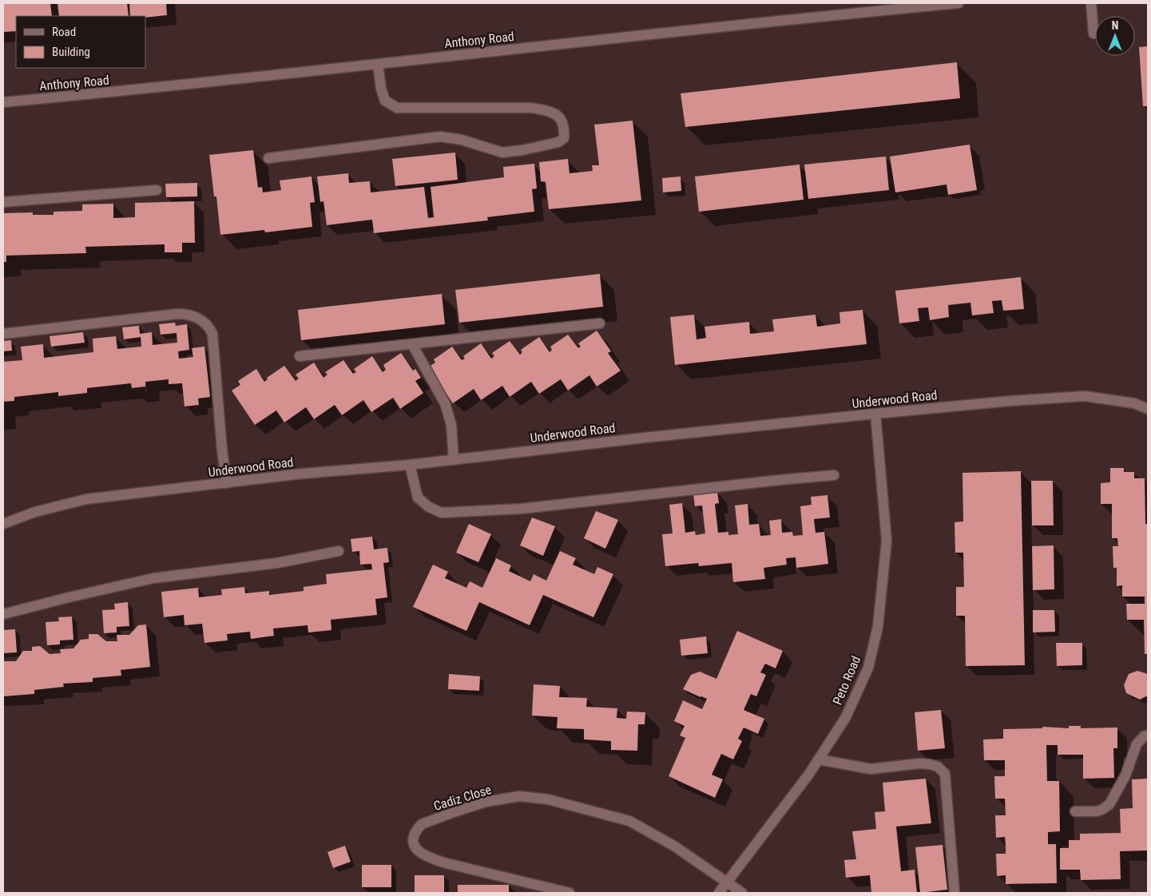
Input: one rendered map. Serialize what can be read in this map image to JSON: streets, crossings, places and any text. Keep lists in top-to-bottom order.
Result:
{
  "streets": {
    "street": [
      "Anthony Road",
      "Underwood Road",
      "Peto Road",
      "Cadiz Close"
    ]
  },
  "crossings": [
    ["Underwood Road", "Peto Road"],
    ["Peto Road", "Cadiz Close"]
  ],
  "legend": ["Road", "Building"],
  "north": "top"
}
